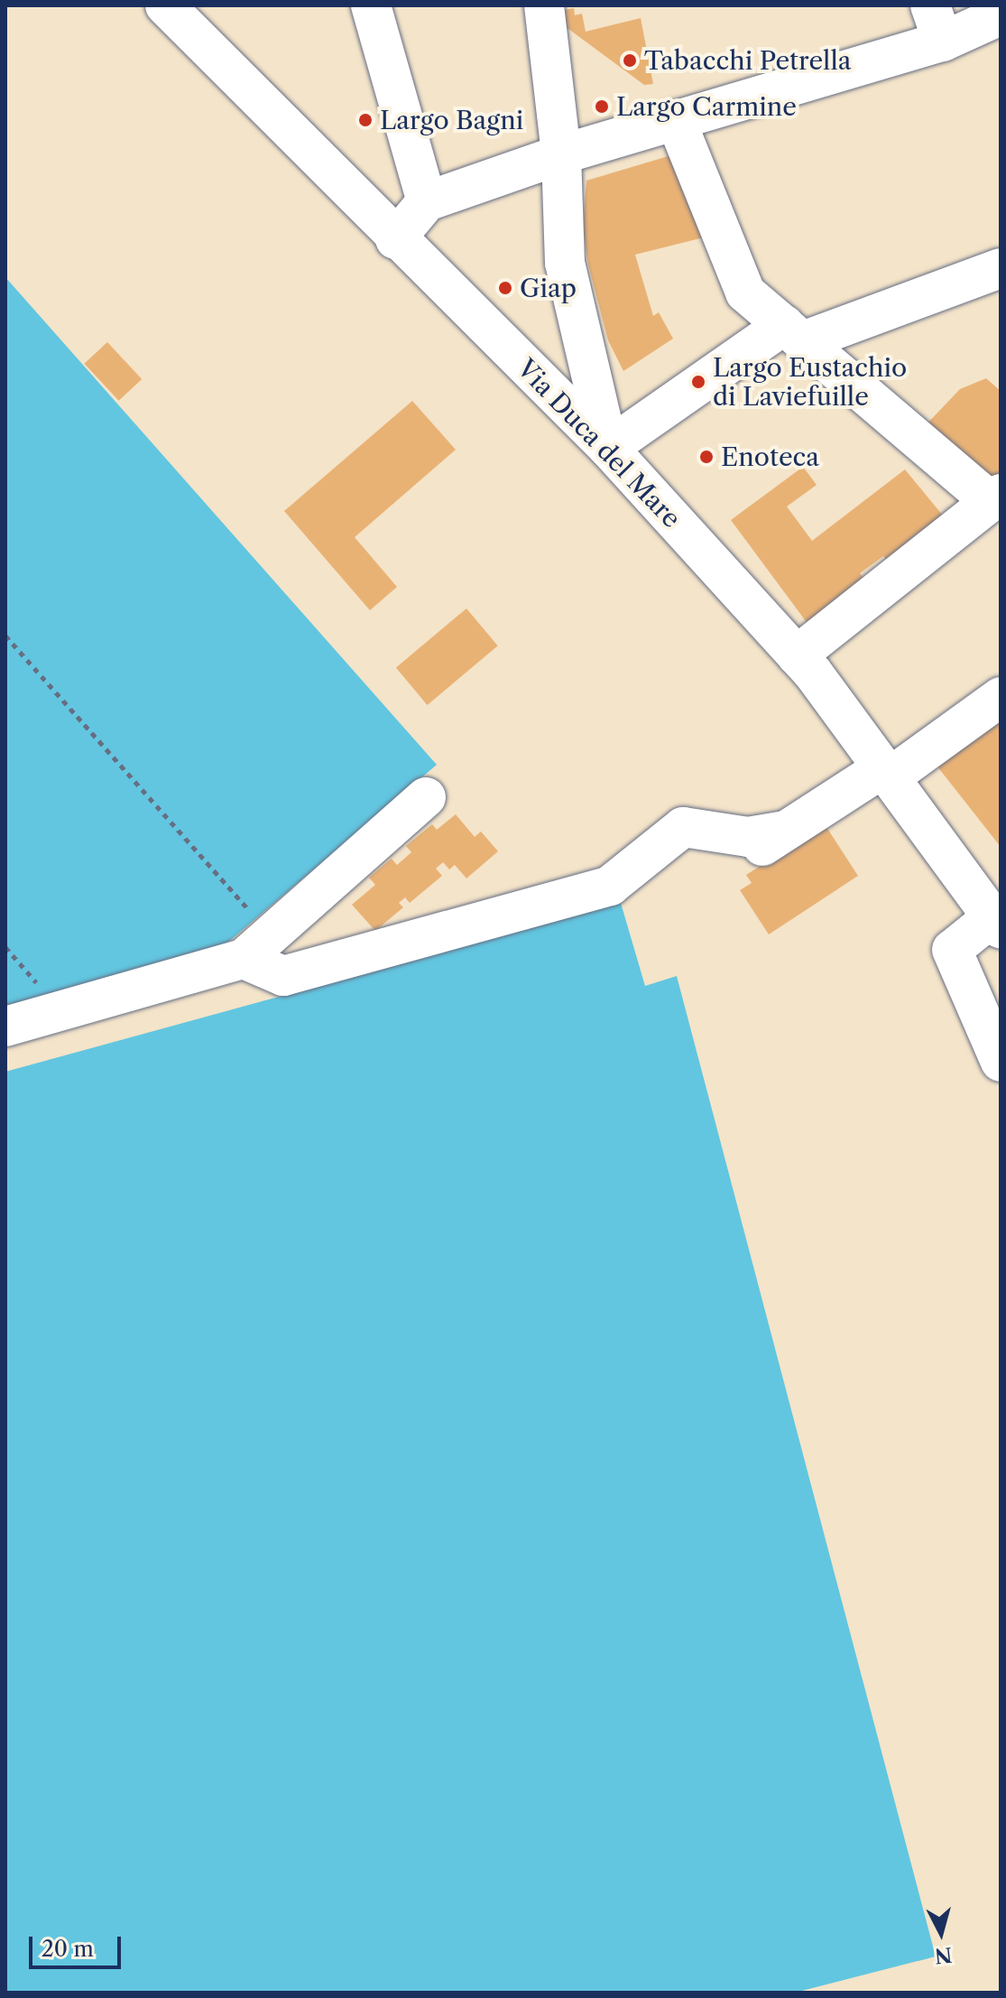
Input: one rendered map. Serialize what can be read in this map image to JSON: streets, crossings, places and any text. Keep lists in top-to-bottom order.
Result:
{
  "streets": {
    "street": ["Via Duca del Mare"]
  },
  "places": [
    "Tabacchi Petrella",
    "Largo Carmine",
    "Largo Bagni",
    "Giap",
    "Largo Eustachio di Laviefuille",
    "Enoteca"
  ],
  "scale_bar": "20 m",
  "north": "bottom"
}
